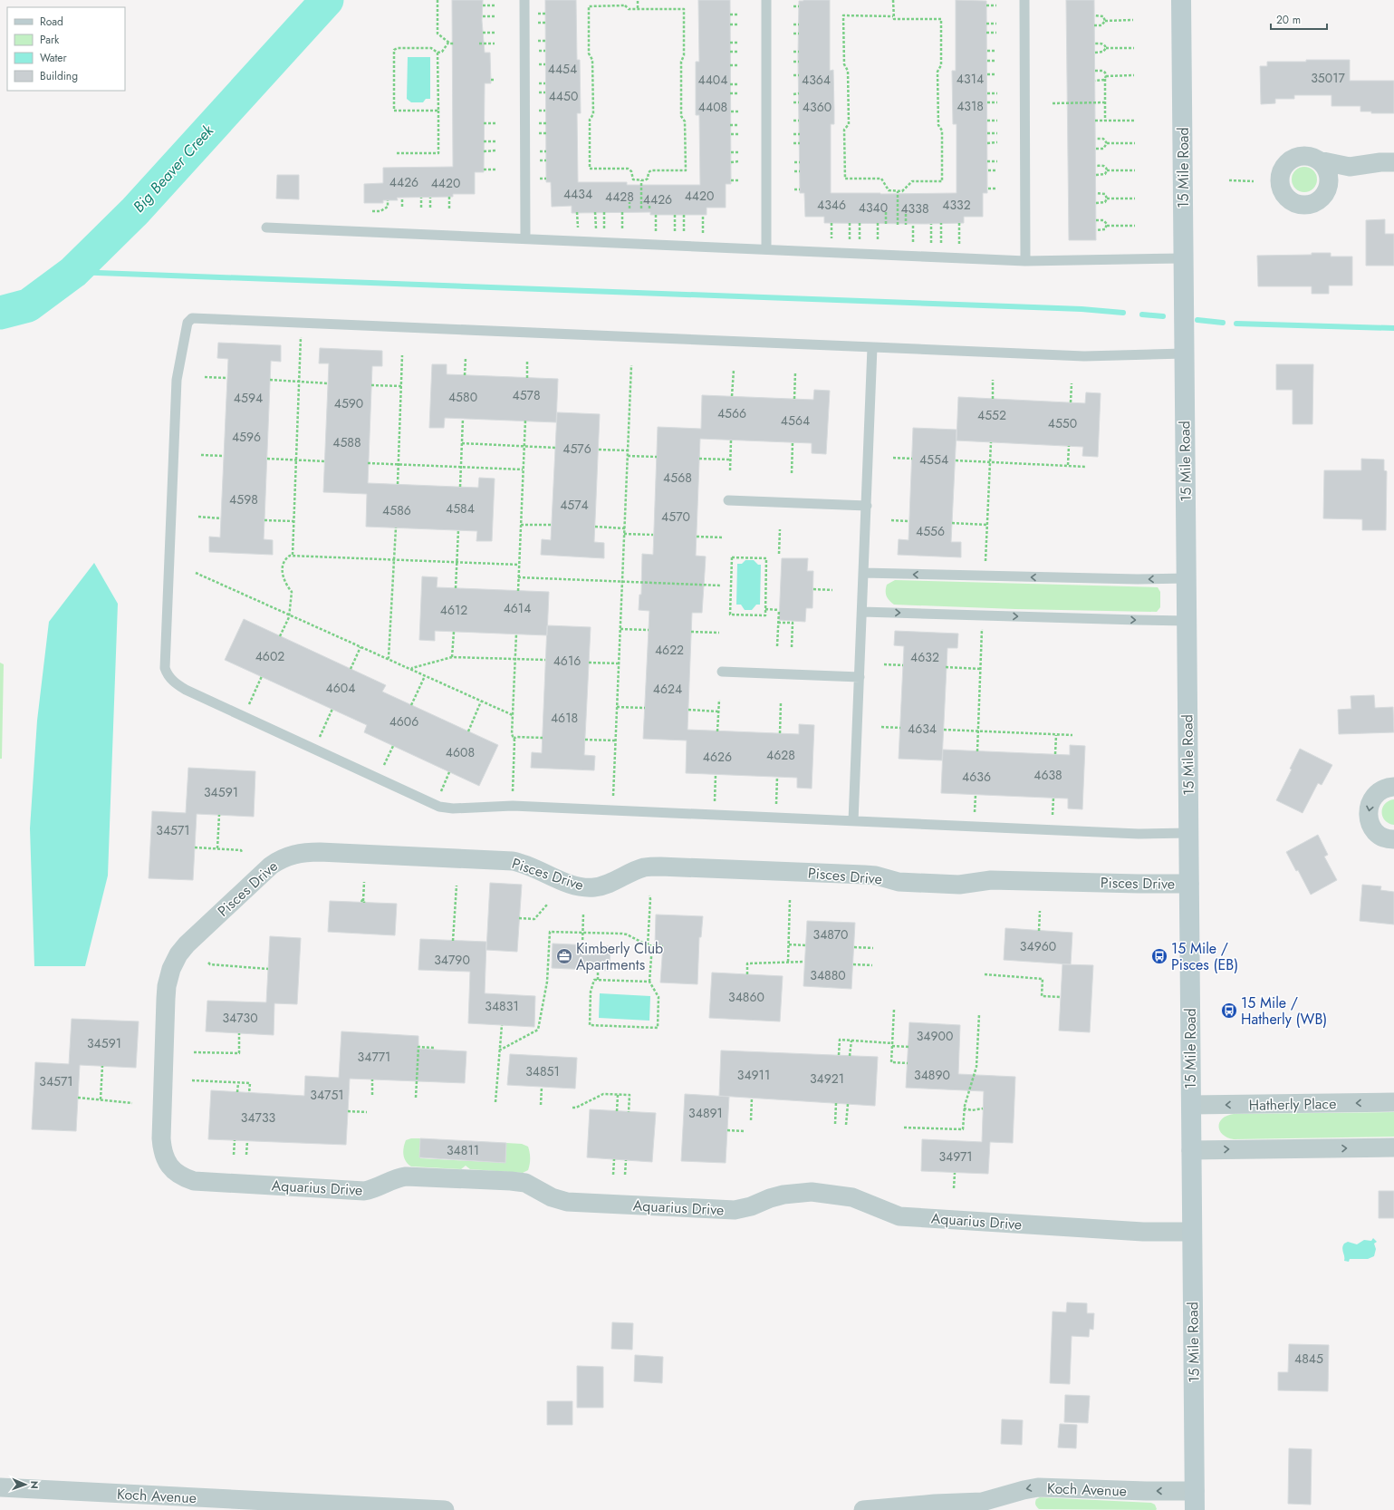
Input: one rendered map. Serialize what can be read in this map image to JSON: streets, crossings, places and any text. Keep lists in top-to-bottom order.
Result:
{
  "streets": {
    "main road": ["15 Mile Road"],
    "street": [
      "Pisces Drive",
      "Hatherly Place",
      "Aquarius Drive",
      "Koch Avenue"
    ]
  },
  "crossings": [
    ["15 Mile Road", "Pisces Drive"],
    ["15 Mile Road", "Hatherly Place"],
    ["15 Mile Road", "Aquarius Drive"],
    ["15 Mile Road", "Koch Avenue"],
    ["Pisces Drive", "Aquarius Drive"]
  ],
  "water": ["Big Beaver Creek"],
  "places": {
    "office": ["Kimberly Club Apartments"],
    "bus stop": ["15 Mile / Pisces (EB)", "15 Mile / Hatherly (WB)"]
  },
  "house_numbers": [
    "4454",
    "35017",
    "4314",
    "4404",
    "4364",
    "4450",
    "4318",
    "4408",
    "4360",
    "4426",
    "4420",
    "4434",
    "4420",
    "4428",
    "4426",
    "4346",
    "4332",
    "4340",
    "4338",
    "4578",
    "4580",
    "4594",
    "4590",
    "4566",
    "4552",
    "4564",
    "4550",
    "4596",
    "4588",
    "4576",
    "4554",
    "4568",
    "4598",
    "4574",
    "4584",
    "4586",
    "4570",
    "4556",
    "4614",
    "4612",
    "4622",
    "4602",
    "4632",
    "4616",
    "4604",
    "4624",
    "4618",
    "4606",
    "4634",
    "4608",
    "4628",
    "4626",
    "4638",
    "4636",
    "34591",
    "34571",
    "34870",
    "34960",
    "34790",
    "34880",
    "34860",
    "34831",
    "34730",
    "34900",
    "34591",
    "34771",
    "34851",
    "34911",
    "34890",
    "34921",
    "34571",
    "34751",
    "34891",
    "34733",
    "34811",
    "34971",
    "4845"
  ],
  "legend": [
    "Road",
    "Park",
    "Water",
    "Building"
  ],
  "scale_bar": "20 m",
  "north": "right"
}
